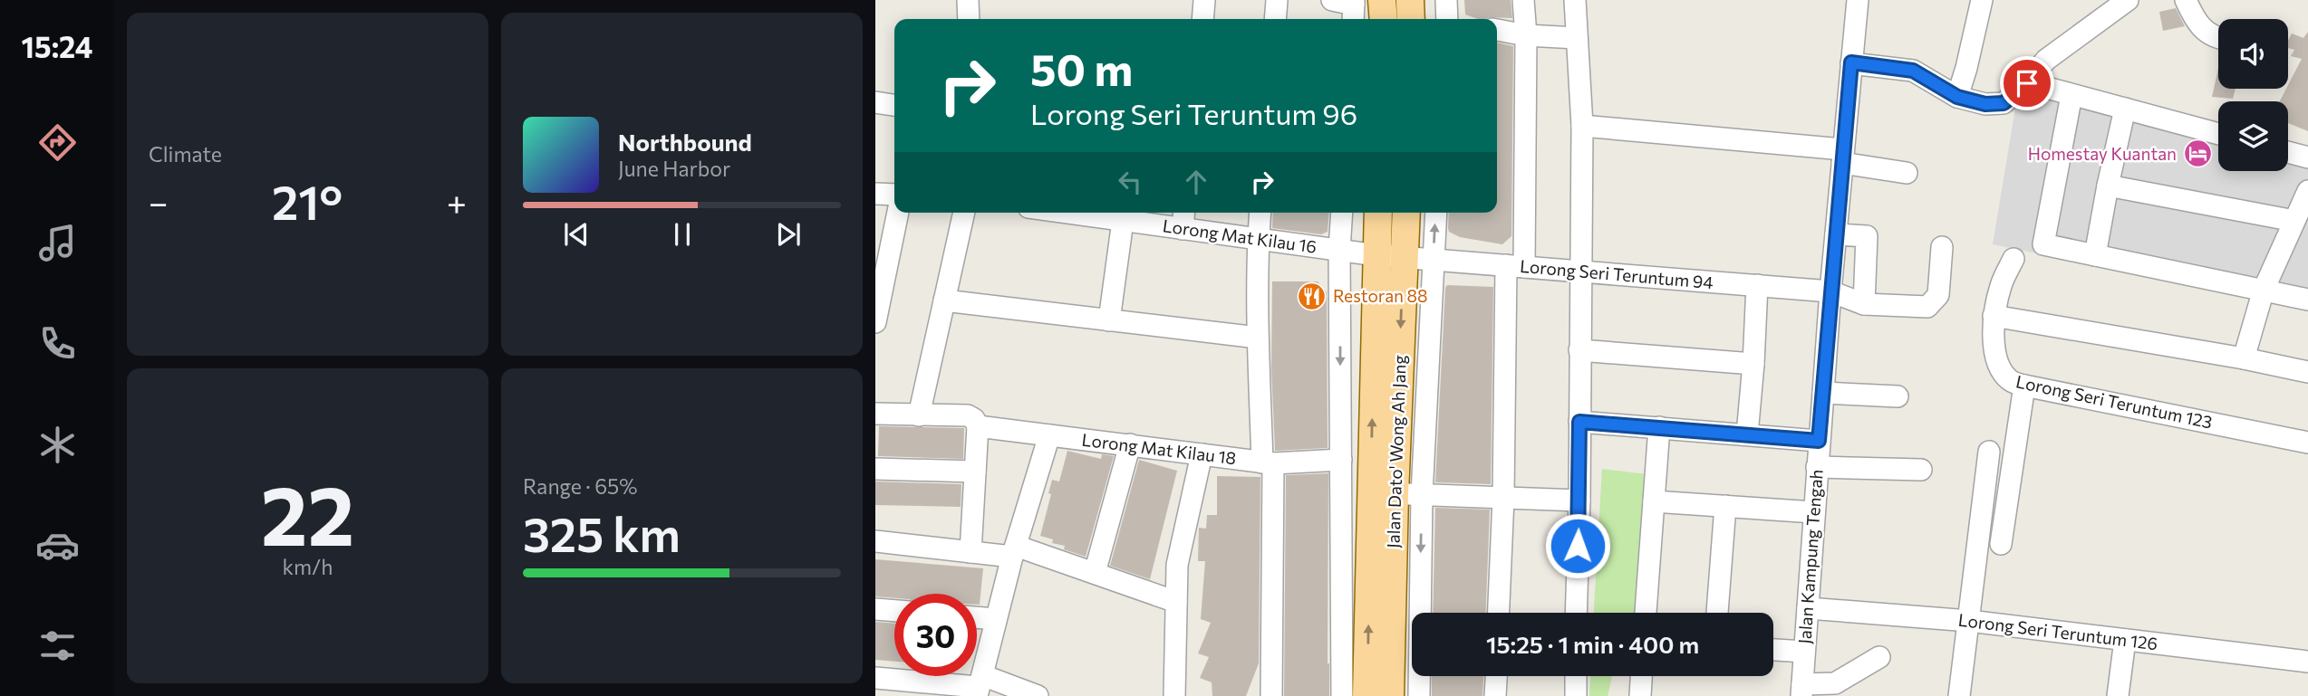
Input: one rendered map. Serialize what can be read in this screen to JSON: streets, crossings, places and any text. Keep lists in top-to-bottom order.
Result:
{
  "streets": {
    "main road": ["Jalan Dato' Wong Ah Jang"],
    "street": [
      "Lorong Mat Kilau 16",
      "Lorong Seri Teruntum 94",
      "Lorong Seri Teruntum 123",
      "Lorong Mat Kilau 18",
      "Jalan Kampung Tengah",
      "Lorong Seri Teruntum 126"
    ]
  },
  "crossings": [
    ["Lorong Mat Kilau 16", "Lorong Seri Teruntum 94"],
    ["Lorong Mat Kilau 16", "Jalan Dato' Wong Ah Jang"],
    ["Lorong Seri Teruntum 94", "Jalan Dato' Wong Ah Jang"],
    ["Lorong Seri Teruntum 94", "Jalan Kampung Tengah"],
    ["Jalan Kampung Tengah", "Lorong Seri Teruntum 126"]
  ],
  "places": {
    "hotel": ["Homestay Kuantan"],
    "restaurant": ["Restoran 88"]
  },
  "page": {
    "tabs": "15:24",
    "tile": [
      "Climate",
      ["22", "km/h"],
      ["Range · 65%", "325 km"]
    ],
    "turn": ["50 m", "Lorong Seri Teruntum 96"],
    "song": ["Northbound", "June Harbor"],
    "heat": ["−", "21°", "+"],
    "limit": "30",
    "trip": "15:25 · 1 min · 400 m"
  }
}
